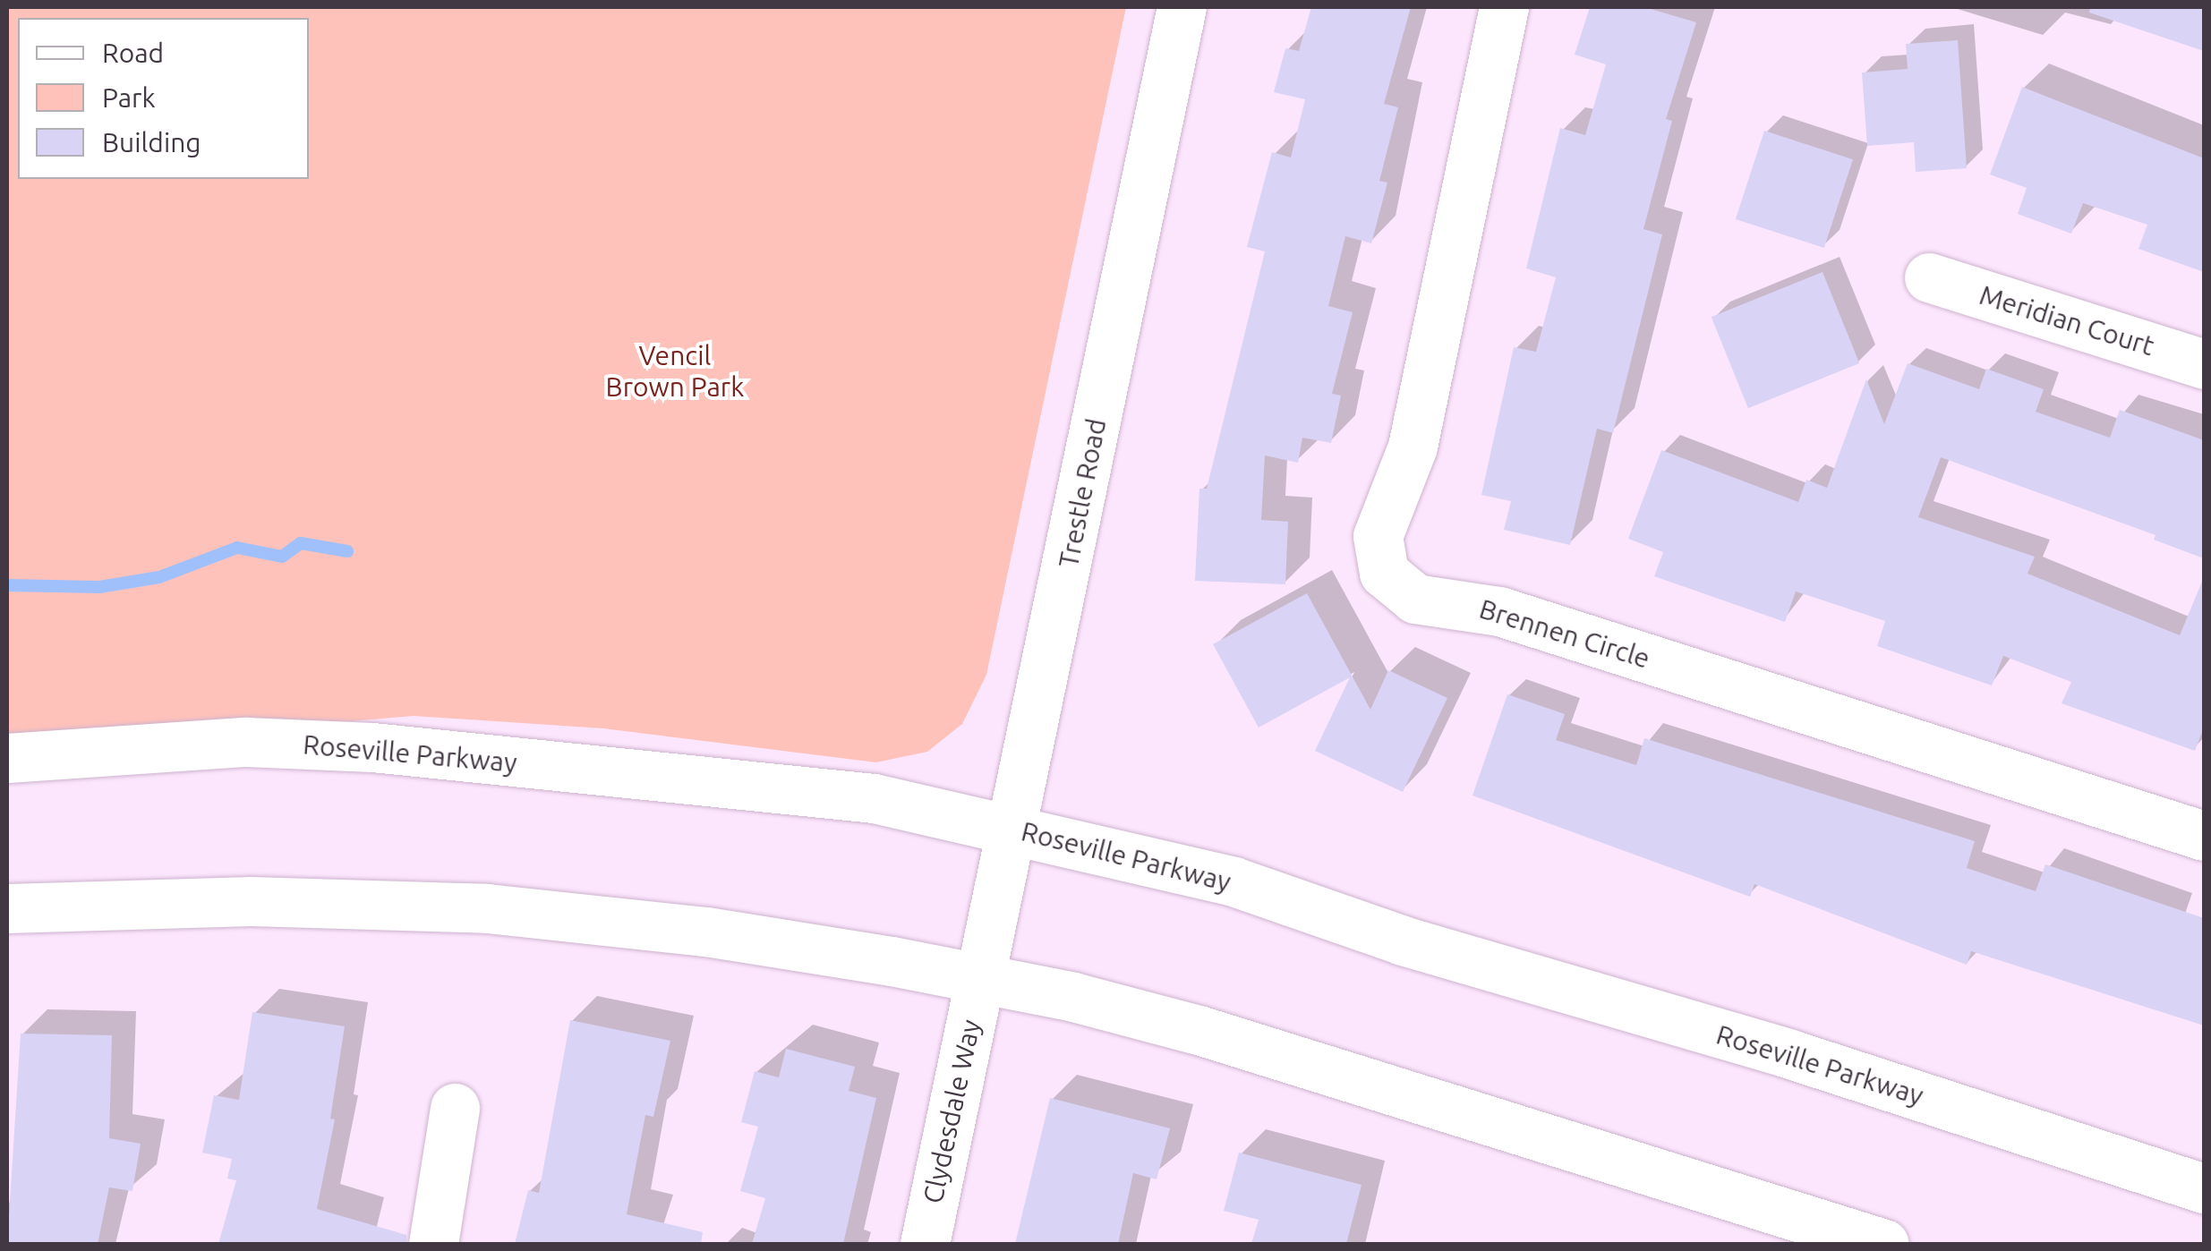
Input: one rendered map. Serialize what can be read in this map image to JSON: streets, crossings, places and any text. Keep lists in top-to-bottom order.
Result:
{
  "streets": {
    "main road": [
      "Meridian Court",
      "Trestle Road",
      "Brennen Circle",
      "Roseville Parkway",
      "Clydesdale Way"
    ]
  },
  "crossings": [
    ["Trestle Road", "Roseville Parkway"],
    ["Trestle Road", "Clydesdale Way"]
  ],
  "parks": ["Vencil Brown Park"],
  "legend": ["Road", "Park", "Building"]
}
